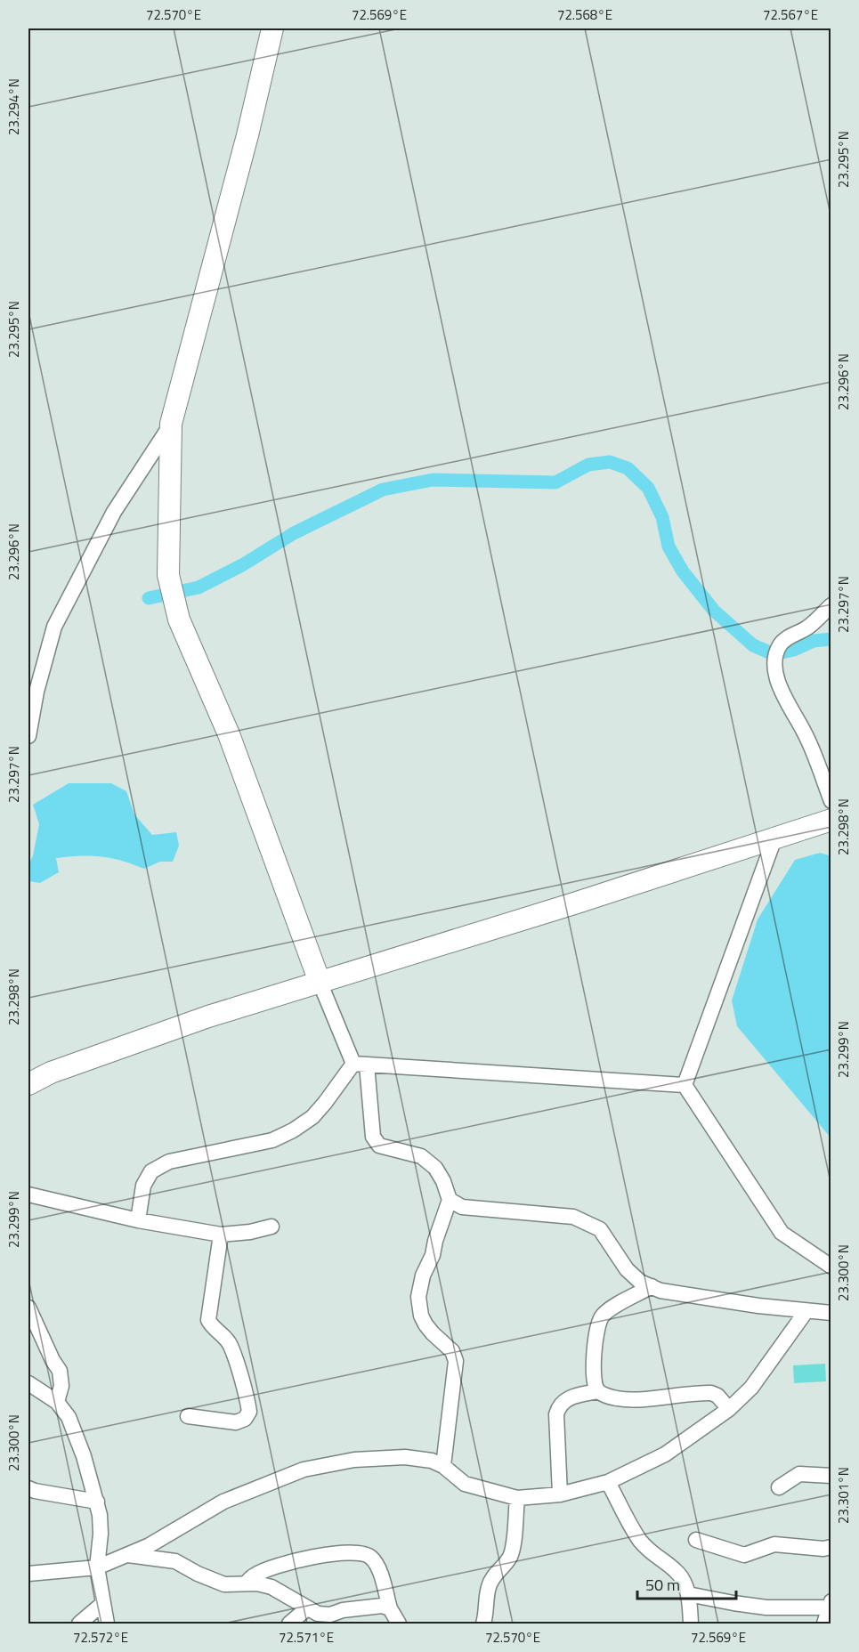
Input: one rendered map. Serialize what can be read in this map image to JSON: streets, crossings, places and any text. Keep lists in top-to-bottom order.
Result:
{
  "scale_bar": "50 m",
  "coordinates": [
    "72.570°E",
    "72.569°E",
    "72.568°E",
    "72.567°E",
    "23.294°N",
    "23.295°N",
    "23.296°N",
    "23.297°N",
    "23.298°N",
    "23.299°N",
    "23.300°N",
    "23.301°N",
    "72.572°E",
    "72.571°E"
  ]
}
